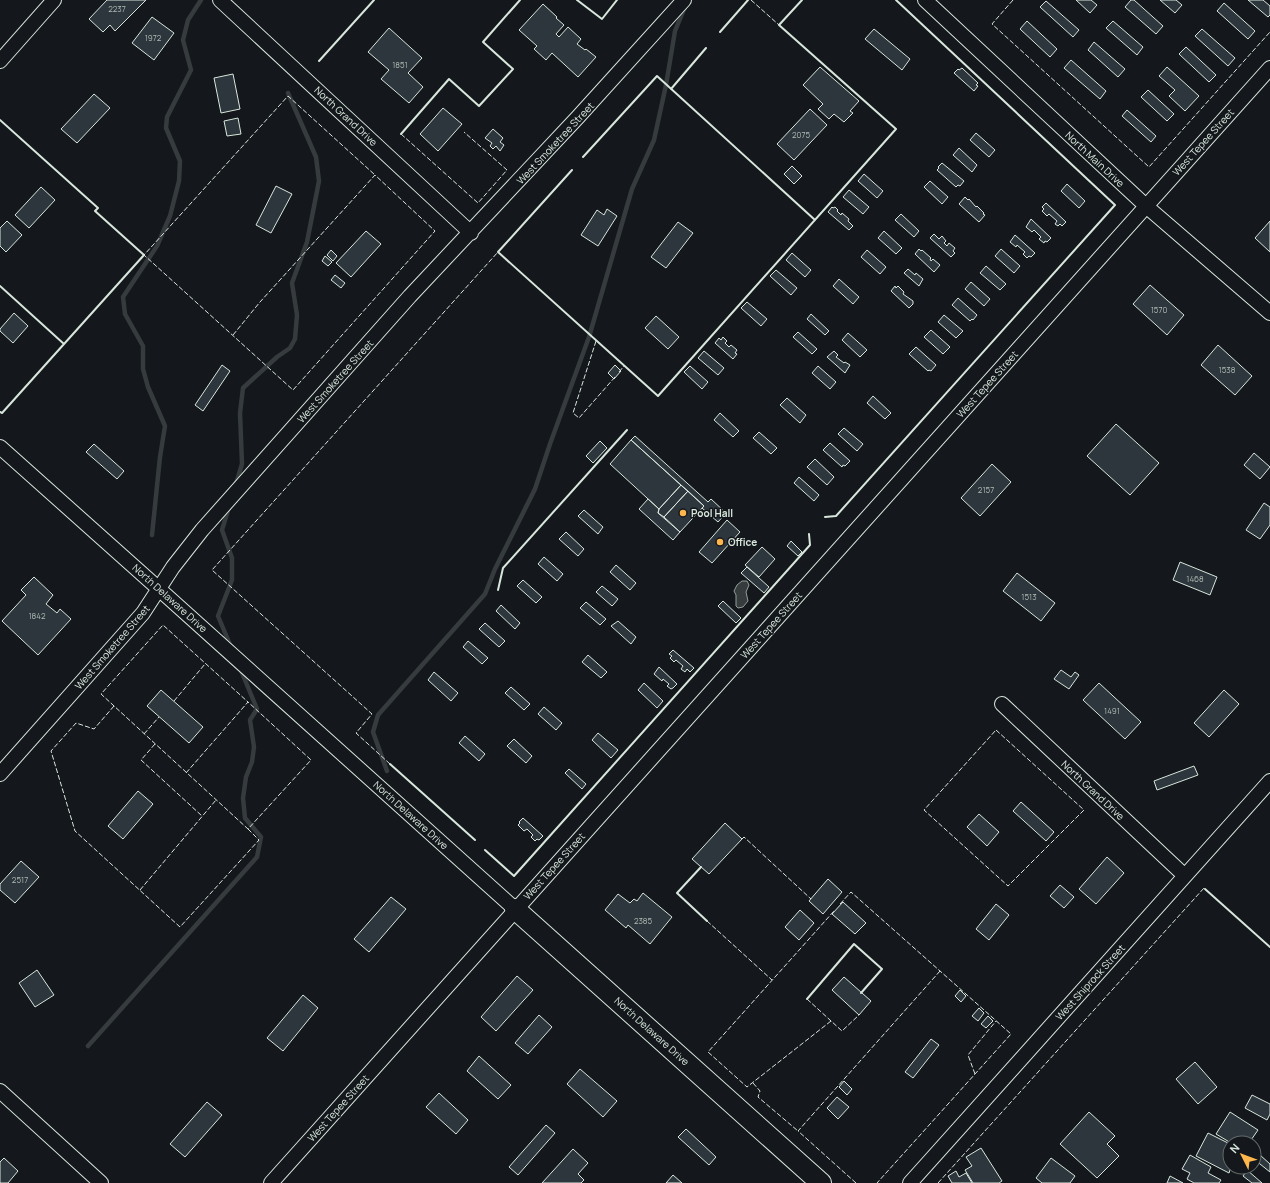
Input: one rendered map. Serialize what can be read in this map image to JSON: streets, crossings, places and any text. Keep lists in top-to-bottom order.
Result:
{
  "streets": {
    "street": [
      "North Grand Drive",
      "West Tepee Street",
      "West Smoketree Street",
      "North Main Drive",
      "North Delaware Drive",
      "West Shiprock Street"
    ]
  },
  "crossings": [
    ["North Grand Drive", "West Smoketree Street"],
    ["North Grand Drive", "West Shiprock Street"],
    ["West Tepee Street", "North Main Drive"],
    ["West Tepee Street", "North Delaware Drive"],
    ["West Smoketree Street", "North Delaware Drive"]
  ],
  "places": ["Pool Hall", "Office"],
  "house_numbers": [
    "2237",
    "1972",
    "1851",
    "2075",
    "1570",
    "1538",
    "2157",
    "1468",
    "1513",
    "1842",
    "1491",
    "2517",
    "2385"
  ],
  "north": "top left"
}
